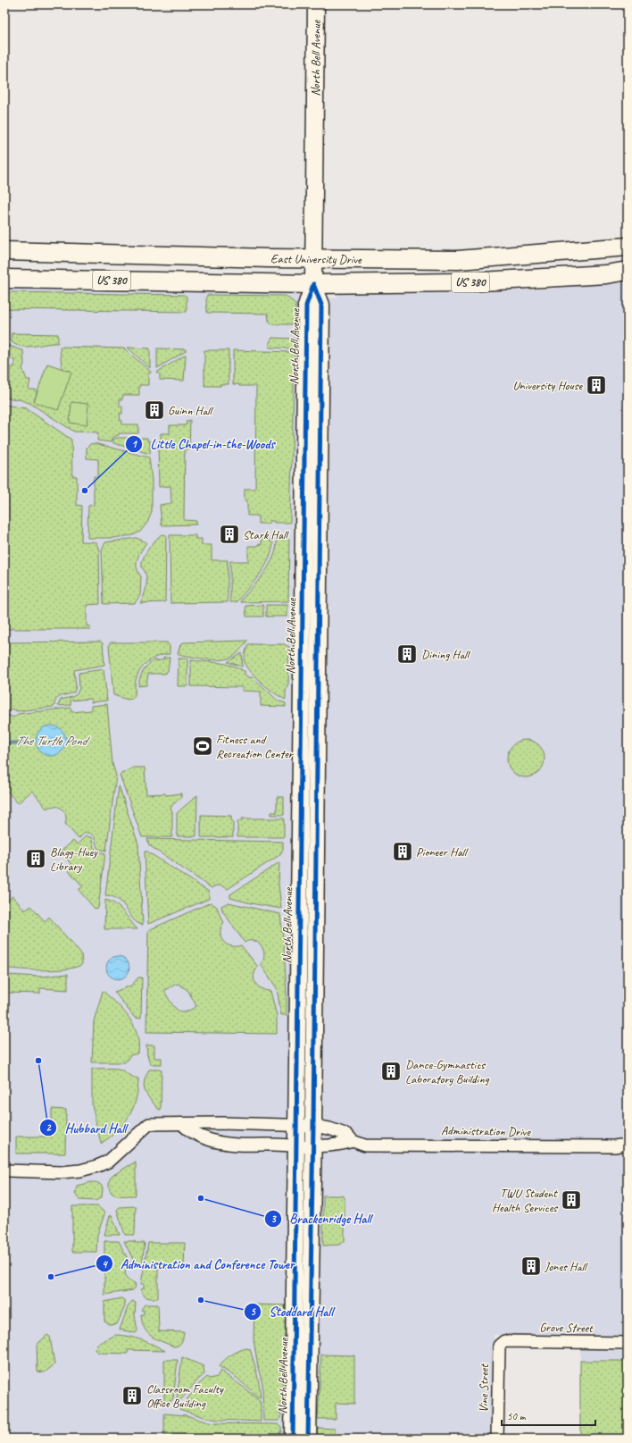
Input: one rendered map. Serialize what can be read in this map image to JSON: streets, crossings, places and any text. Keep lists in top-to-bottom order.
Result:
{
  "streets": {
    "main road": ["North Bell Avenue", "East University Drive", "US 380"],
    "street": ["Administration Drive", "Grove Street", "Vine Street"]
  },
  "crossings": [
    ["North Bell Avenue", "East University Drive"],
    ["North Bell Avenue", "Administration Drive"],
    ["Grove Street", "Vine Street"]
  ],
  "water": ["The Turtle Pond"],
  "places": {
    "building": [
      "University House",
      "Guinn Hall",
      "Stark Hall",
      "Dining Hall",
      "Pioneer Hall",
      "Blagg-Huey Library",
      "Dance-Gymnastics Laboratory Building",
      "TWU Student Health Services",
      "Jones Hall",
      "Classroom Faculty Office Building"
    ],
    "other": [
      "Little Chapel-in-the-Woods",
      "Hubbard Hall",
      "Brackenridge Hall",
      "Administration and Conference Tower",
      "Stoddard Hall"
    ],
    "sports": ["Fitness and Recreation Center"]
  },
  "scale_bar": "50 m"
}
